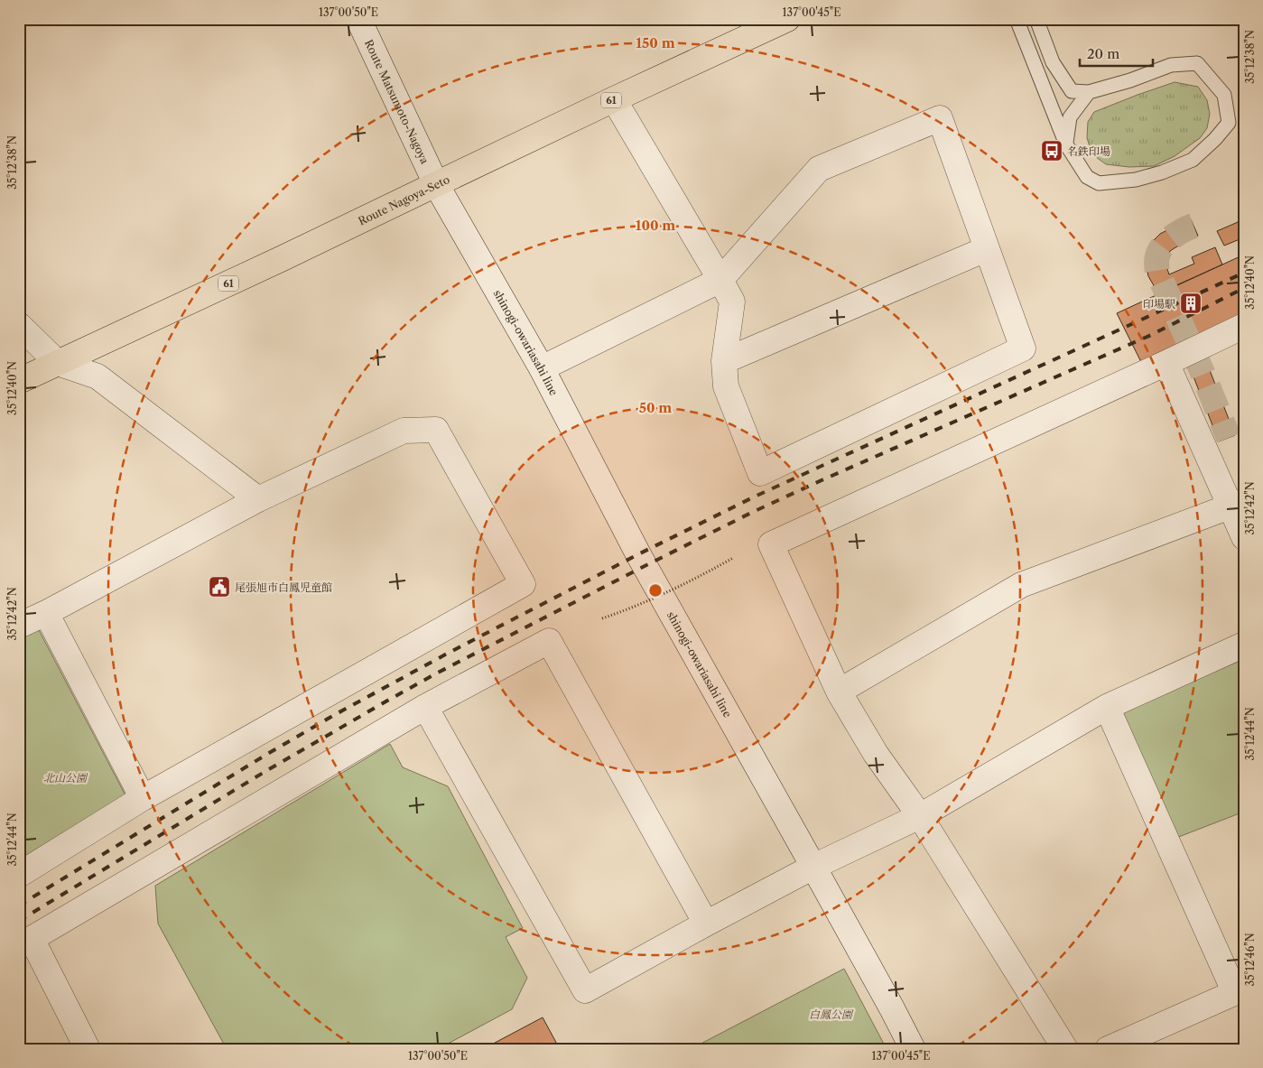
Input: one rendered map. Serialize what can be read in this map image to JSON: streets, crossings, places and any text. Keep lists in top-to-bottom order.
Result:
{
  "streets": {
    "main road": ["61", "Route Nagoya-Seto"],
    "street": ["Route Matsumoto-Nagoya", "shinogi-owariasahi line"]
  },
  "crossings": [
    ["Route Matsumoto-Nagoya", "Route Nagoya-Seto"],
    ["Route Matsumoto-Nagoya", "shinogi-owariasahi line"],
    ["Route Nagoya-Seto", "shinogi-owariasahi line"]
  ],
  "parks": ["北山公園", "白鳳公園"],
  "places": {
    "bus stop": ["名鉄印場"],
    "building": ["印場駅"],
    "public building": ["尾張旭市白鳳児童館"]
  },
  "scale_bar": "20 m",
  "coordinates": [
    "137°00'50\"E",
    "137°00'45\"E",
    "35°12'38\"N",
    "35°12'40\"N",
    "35°12'42\"N",
    "35°12'44\"N",
    "35°12'46\"N"
  ],
  "rings": ["150 m", "100 m", "50 m"]
}
